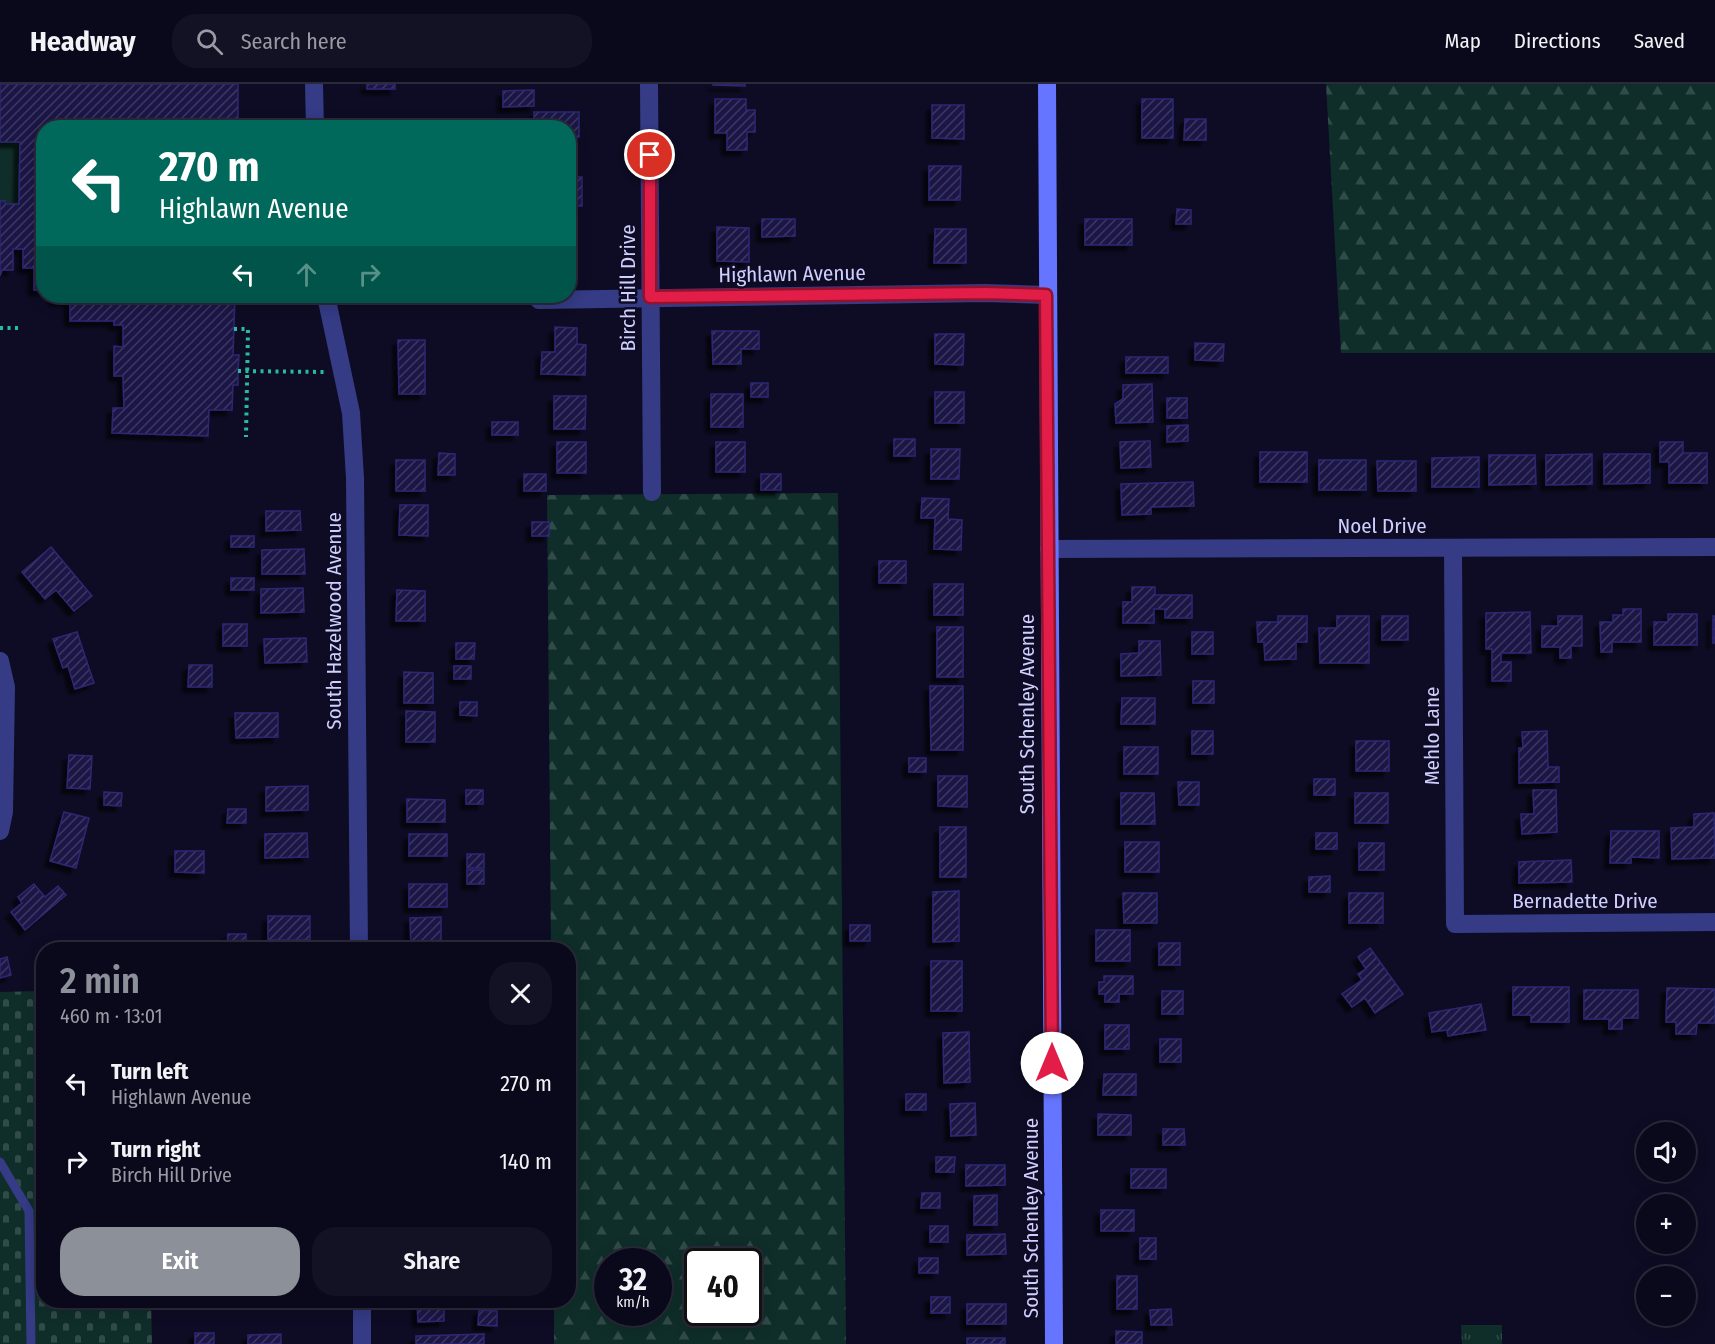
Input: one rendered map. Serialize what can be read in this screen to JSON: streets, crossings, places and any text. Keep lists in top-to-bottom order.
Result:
{
  "streets": {
    "street": [
      "Highlawn Avenue",
      "Birch Hill Drive",
      "Noel Drive",
      "South Hazelwood Avenue",
      "South Schenley Avenue",
      "Mehlo Lane",
      "Bernadette Drive"
    ]
  },
  "crossings": [
    ["Highlawn Avenue", "Birch Hill Drive"],
    ["Highlawn Avenue", "South Schenley Avenue"],
    ["Noel Drive", "South Schenley Avenue"],
    ["Noel Drive", "Mehlo Lane"],
    ["Mehlo Lane", "Bernadette Drive"]
  ],
  "page": {
    "header": "Headway",
    "search": "Search here",
    "nav": ["Map", "Directions", "Saved"],
    "turn": ["270 m", "Highlawn Avenue"],
    "heading": ["2 min", "460 m · 13:01"],
    "list": [
      {
        "name": "Turn left",
        "note": "Highlawn Avenue",
        "value": "270 m"
      },
      {
        "name": "Turn right",
        "note": "Birch Hill Drive",
        "value": "140 m"
      }
    ],
    "map_buttons": ["+", "−"],
    "buttons": ["Exit", "Share"],
    "speed": "32 km/h",
    "limit": "40"
  }
}
